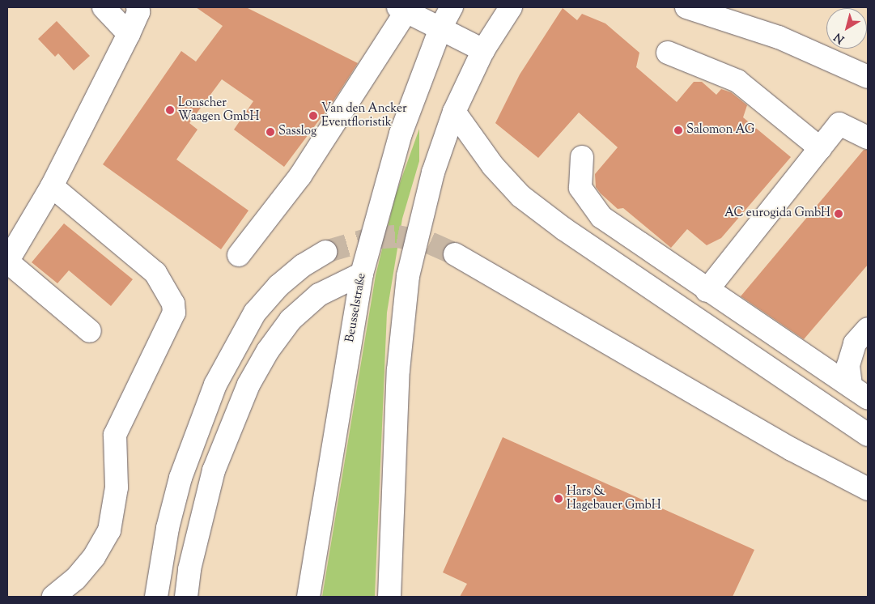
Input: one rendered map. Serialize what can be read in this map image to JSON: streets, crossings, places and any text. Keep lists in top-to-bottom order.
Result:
{
  "streets": {
    "main road": ["Beusselstraße"]
  },
  "places": [
    "Lonscher Waagen GmbH",
    "Van den Ancker Eventfloristik",
    "Salomon AG",
    "Sasslog",
    "AC eurogida GmbH",
    "Hars & Hagebauer GmbH"
  ],
  "north": "bottom left"
}
